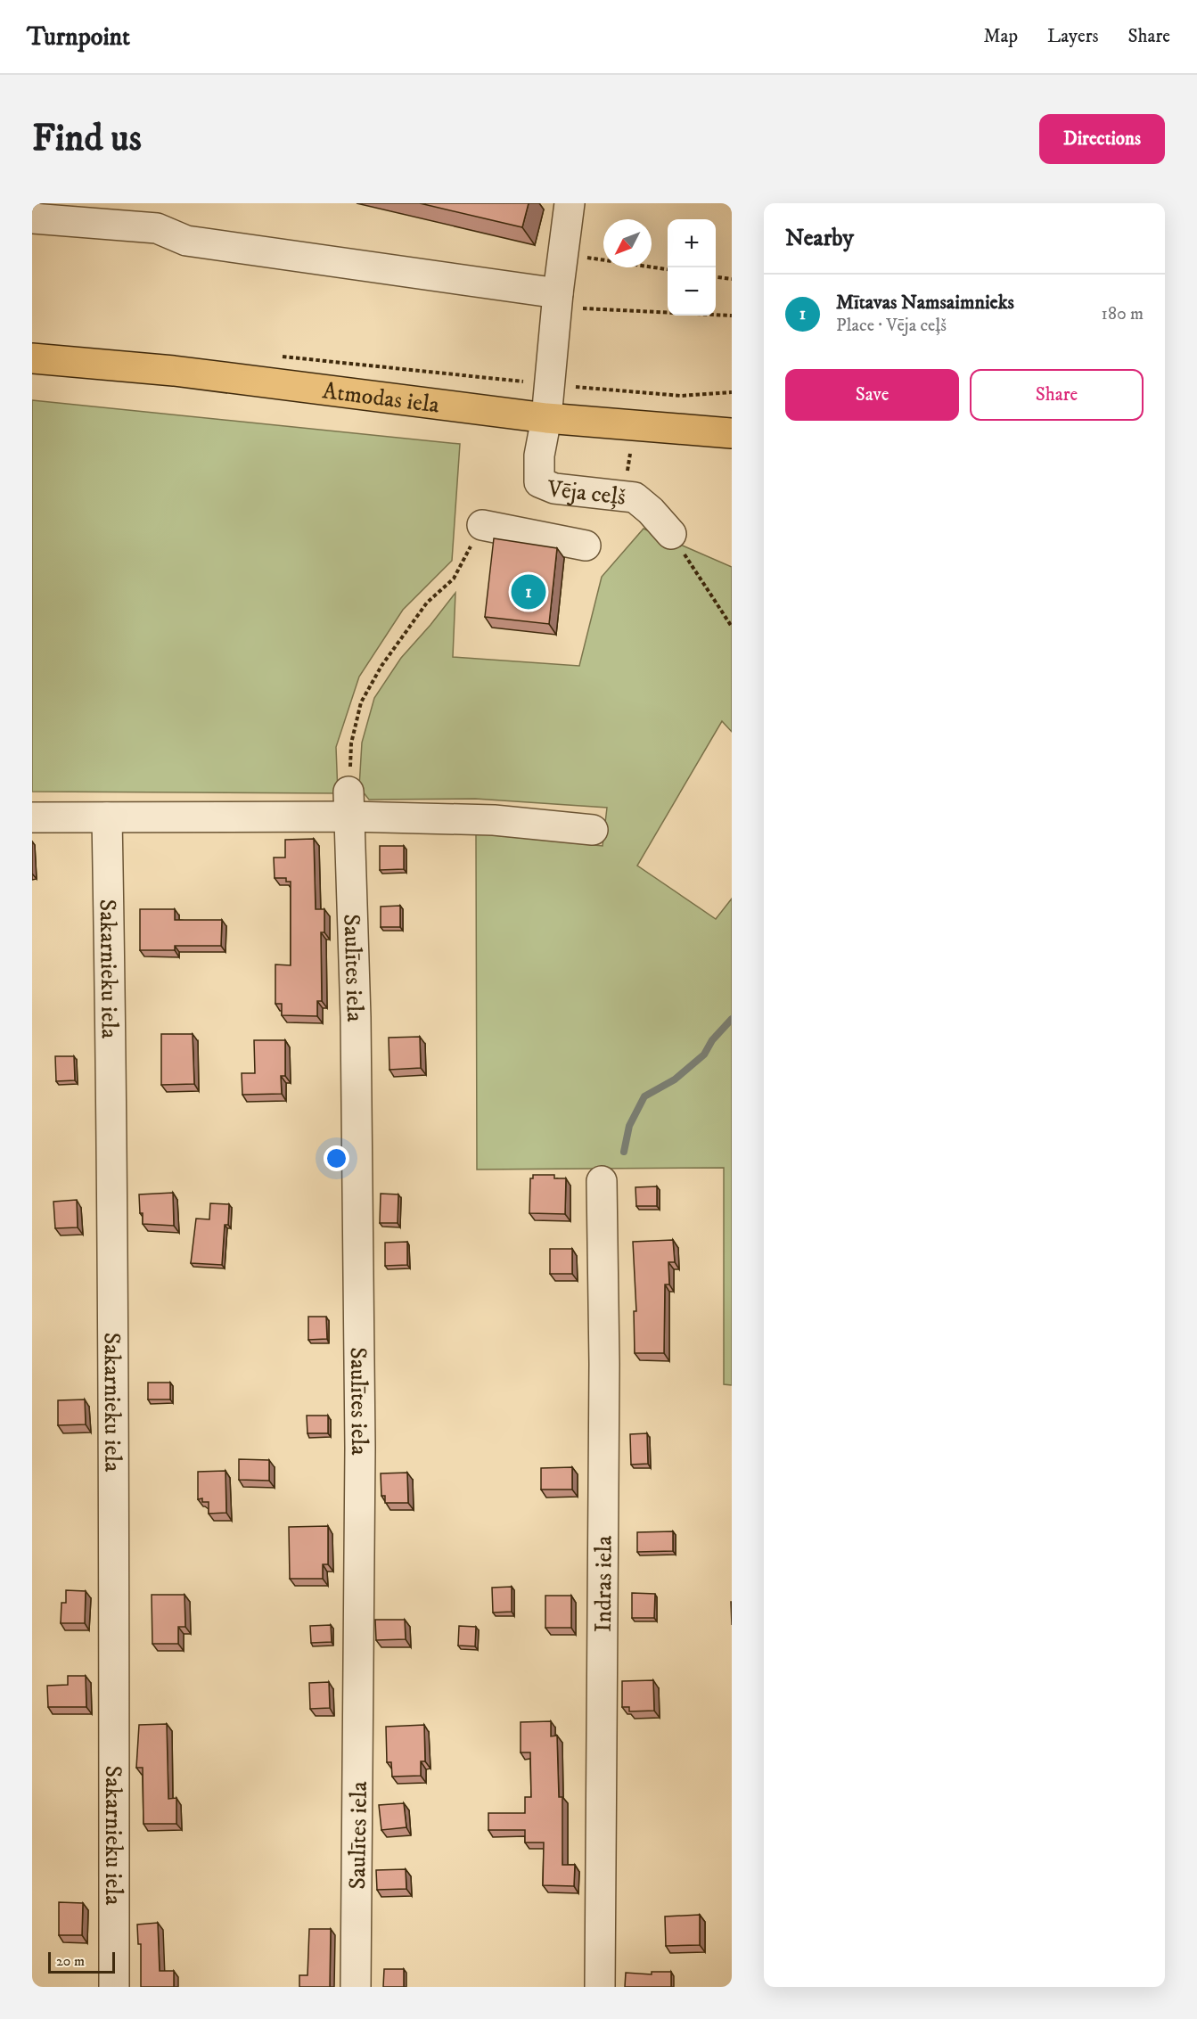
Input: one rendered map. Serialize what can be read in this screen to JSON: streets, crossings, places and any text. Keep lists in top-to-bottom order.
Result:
{
  "streets": {
    "main road": ["Atmodas iela"],
    "street": [
      "Vēja ceļš",
      "Sakarnieku iela",
      "Saulītes iela",
      "Indras iela"
    ]
  },
  "crossings": [
    ["Atmodas iela", "Vēja ceļš"]
  ],
  "scale_bar": "20 m",
  "north": "bottom left",
  "page": {
    "header": "Turnpoint",
    "nav": ["Map", "Layers", "Share"],
    "buttons": [
      "Directions",
      ["Save", "Share"]
    ],
    "title": "Find us",
    "heading": "Nearby",
    "map_buttons": ["+", "−"],
    "list": [
      {
        "mark": "1",
        "name": "Mītavas Namsaimnieks",
        "note": "Place · Vēja ceļš",
        "value": "180 m"
      }
    ],
    "pins": "1",
    "scale": "20 m"
  }
}
